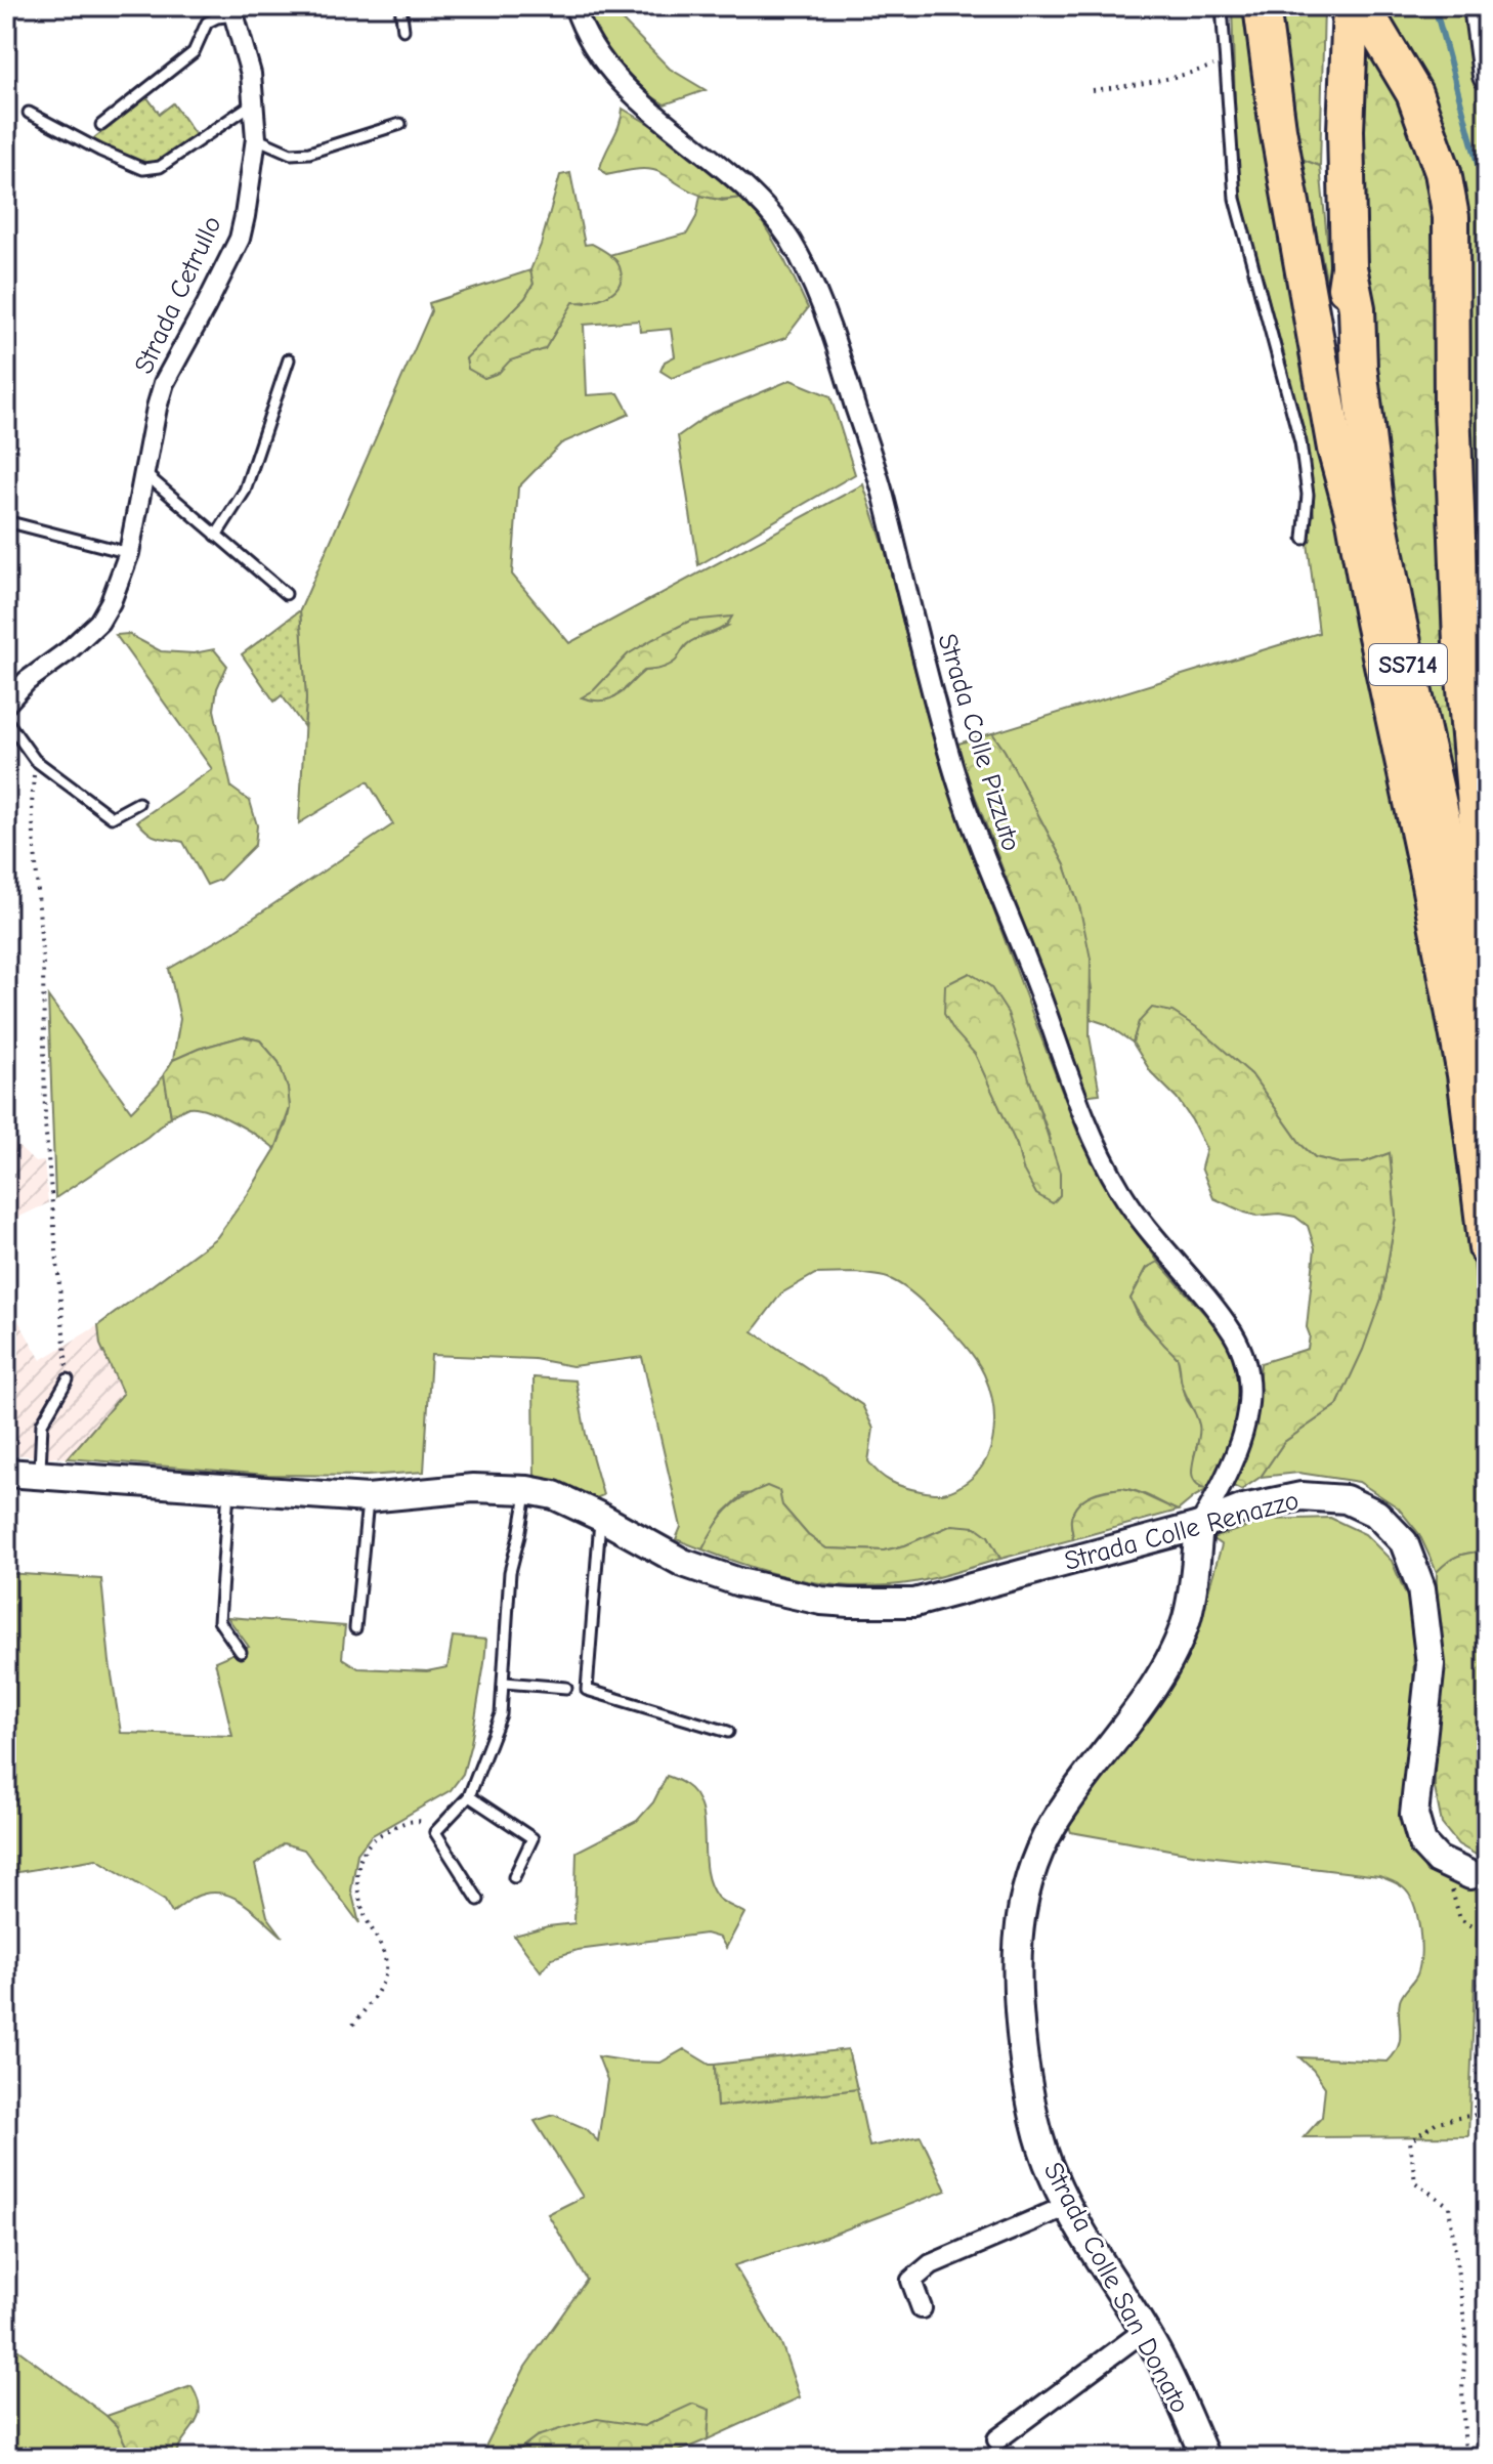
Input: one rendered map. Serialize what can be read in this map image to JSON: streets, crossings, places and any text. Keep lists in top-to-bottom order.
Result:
{
  "streets": {
    "highway": ["SS714"],
    "street": [
      "Strada Cetrullo",
      "Strada Colle Pizzuto",
      "Strada Colle Renazzo",
      "Strada Colle San Donato"
    ]
  },
  "crossings": [
    ["Strada Colle Pizzuto", "Strada Colle Renazzo"],
    ["Strada Colle Pizzuto", "Strada Colle San Donato"],
    ["Strada Colle Renazzo", "Strada Colle San Donato"]
  ]
}
